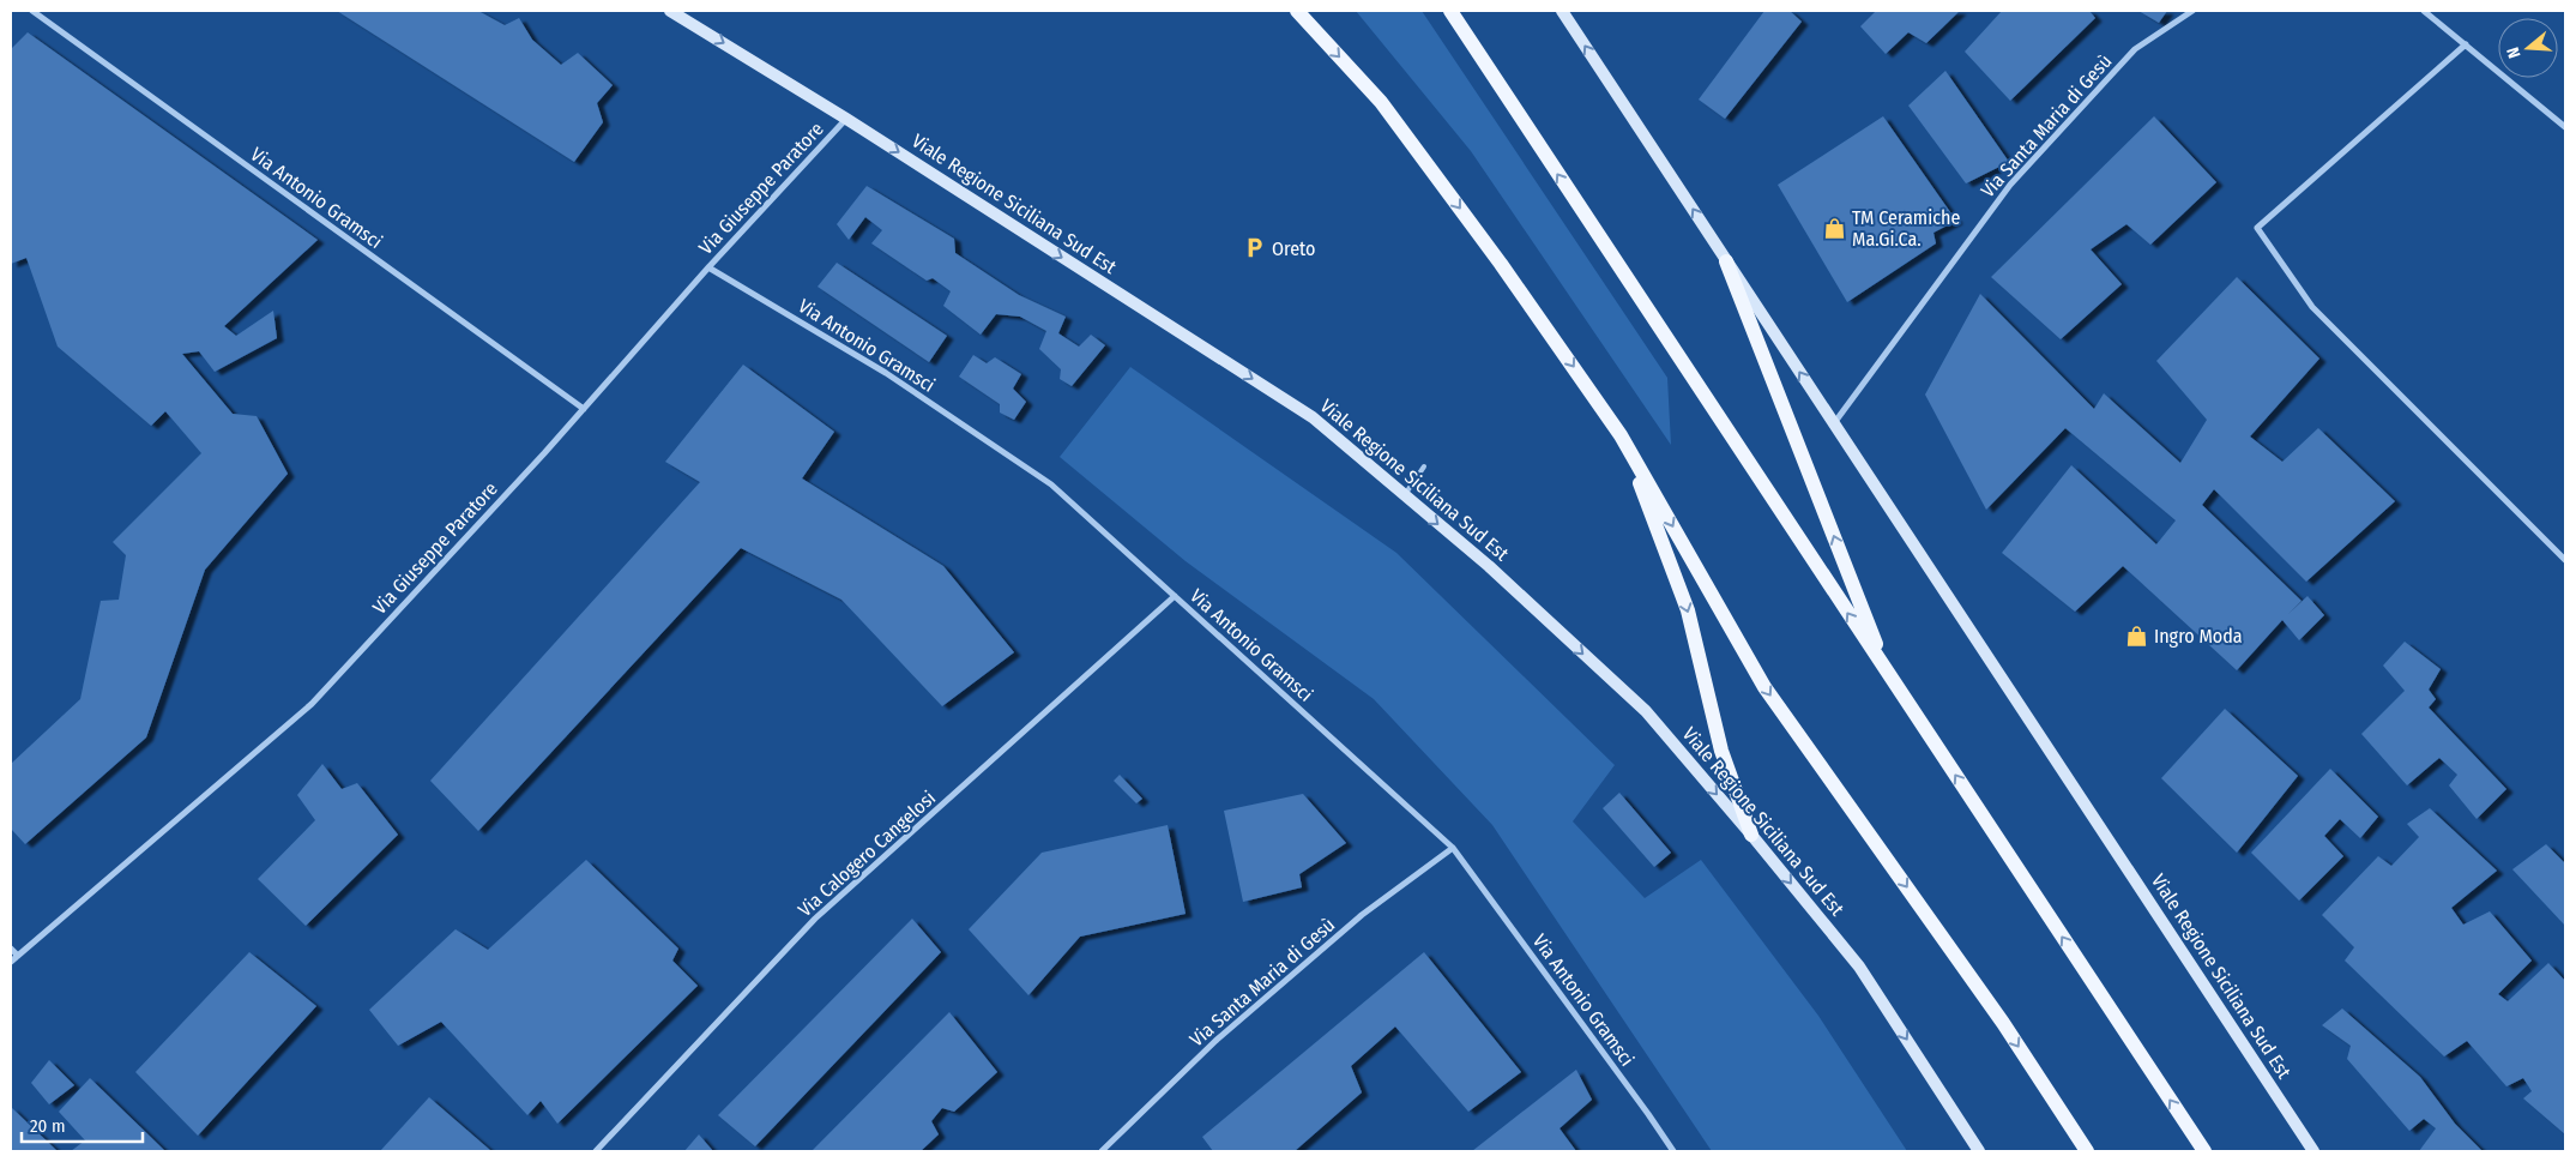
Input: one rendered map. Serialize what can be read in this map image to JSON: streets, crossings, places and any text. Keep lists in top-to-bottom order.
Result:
{
  "streets": {
    "street": [
      "Via Santa Maria di Gesù",
      "Via Giuseppe Paratore",
      "Via Antonio Gramsci",
      "Viale Regione Siciliana Sud Est",
      "Via Calogero Cangelosi"
    ]
  },
  "crossings": [
    ["Via Santa Maria di Gesù", "Via Antonio Gramsci"],
    ["Via Santa Maria di Gesù", "Viale Regione Siciliana Sud Est"],
    ["Via Giuseppe Paratore", "Via Antonio Gramsci"],
    ["Via Giuseppe Paratore", "Viale Regione Siciliana Sud Est"],
    ["Via Antonio Gramsci", "Via Calogero Cangelosi"]
  ],
  "places": {
    "shop": ["TM Ceramiche Ma.Gi.Ca.", "Ingro Moda"],
    "parking": ["Oreto"]
  },
  "scale_bar": "20 m",
  "north": "left"
}
